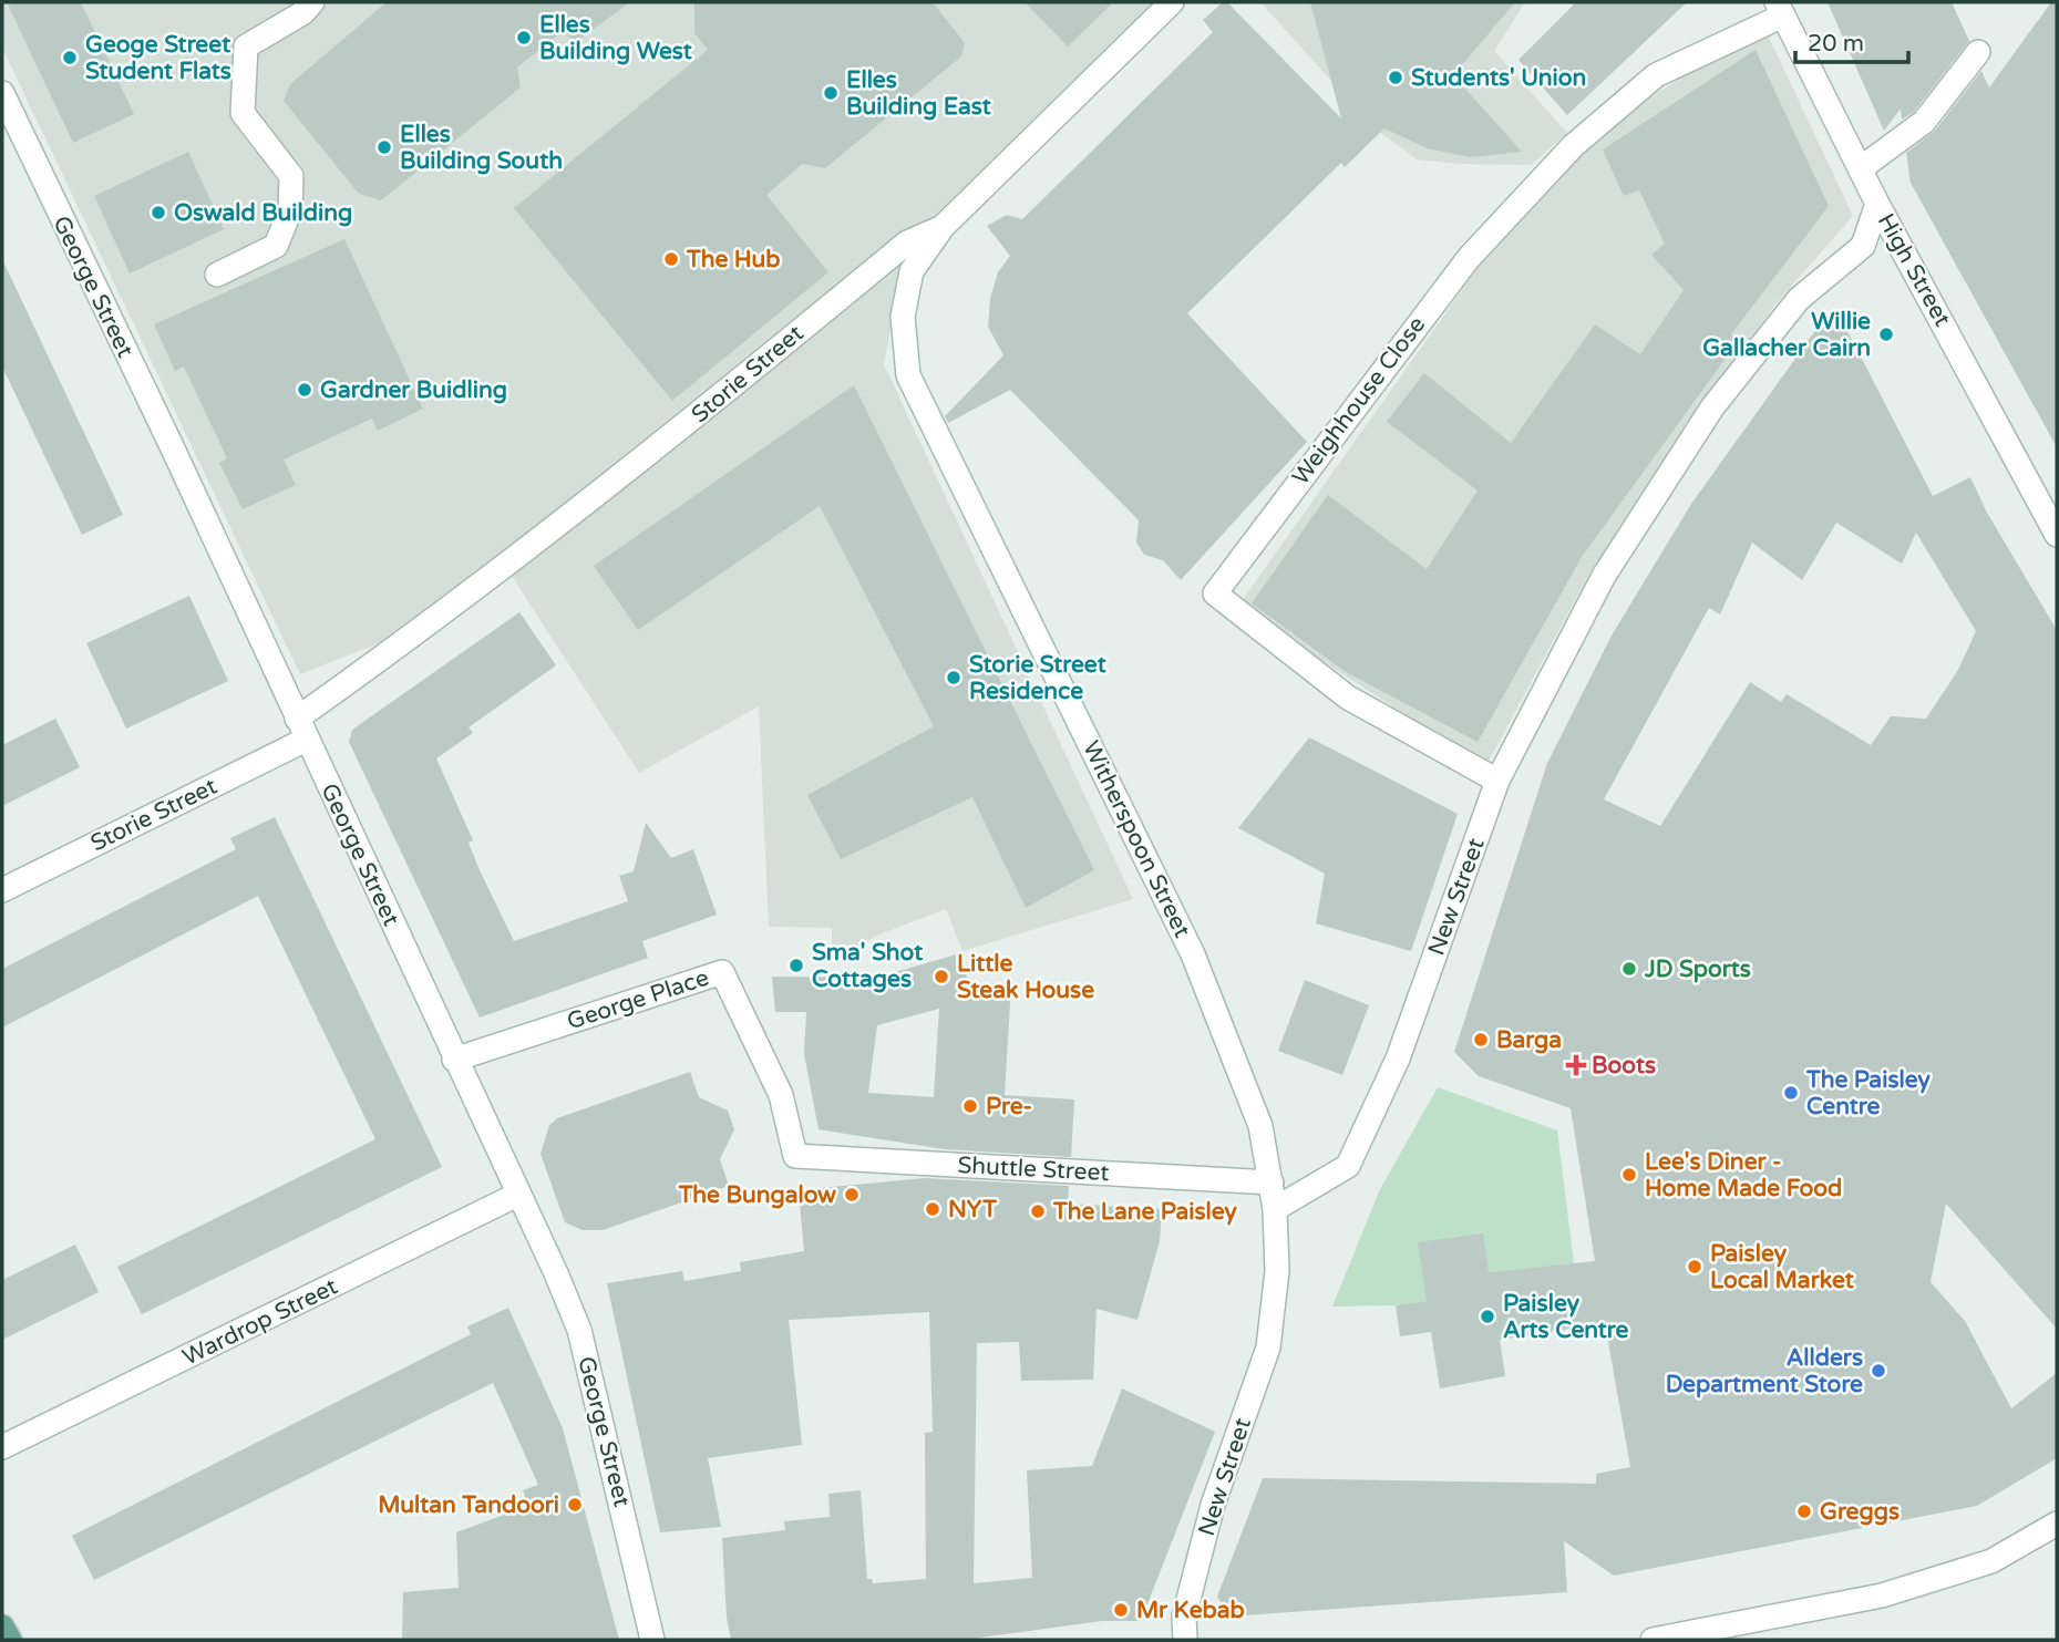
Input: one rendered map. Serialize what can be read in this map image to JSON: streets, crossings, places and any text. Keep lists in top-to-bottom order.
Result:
{
  "streets": {
    "street": [
      "High Street",
      "George Street",
      "Storie Street",
      "Weighhouse Close",
      "Witherspoon Street",
      "New Street",
      "George Place",
      "Shuttle Street",
      "Wardrop Street"
    ]
  },
  "crossings": [
    ["High Street", "Weighhouse Close"],
    ["High Street", "New Street"],
    ["George Street", "Storie Street"],
    ["George Street", "George Place"],
    ["George Street", "Wardrop Street"],
    ["Storie Street", "Witherspoon Street"],
    ["Weighhouse Close", "New Street"],
    ["Witherspoon Street", "New Street"],
    ["Witherspoon Street", "Shuttle Street"],
    ["George Place", "Shuttle Street"]
  ],
  "places": {
    "other": [
      "Elles Building West",
      "Geoge Street Student Flats",
      "Students' Union",
      "Elles Building East",
      "Elles Building South",
      "Oswald Building",
      "The Hub",
      "Willie Gallacher Cairn",
      "Gardner Buidling",
      "Storie Street Residence",
      "Sma' Shot Cottages",
      "JD Sports",
      "Little Steak House",
      "Barga",
      "The Paisley Centre",
      "Pre-",
      "Lee's Diner - Home Made Food",
      "The Bungalow",
      "NYT",
      "The Lane Paisley",
      "Paisley Local Market",
      "Paisley Arts Centre",
      "Allders Department Store",
      "Multan Tandoori",
      "Greggs",
      "Mr Kebab"
    ],
    "health": ["Boots"]
  },
  "scale_bar": "20 m"
}
